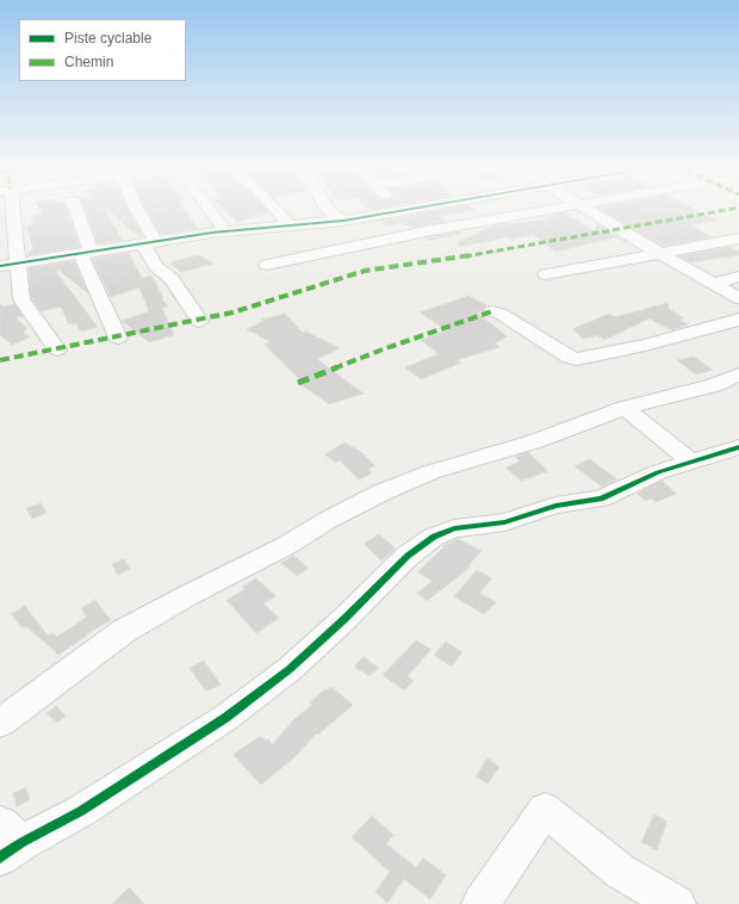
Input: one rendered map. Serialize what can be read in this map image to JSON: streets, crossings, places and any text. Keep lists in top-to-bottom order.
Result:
{
  "legend": ["Piste cyclable", "Chemin"]
}
